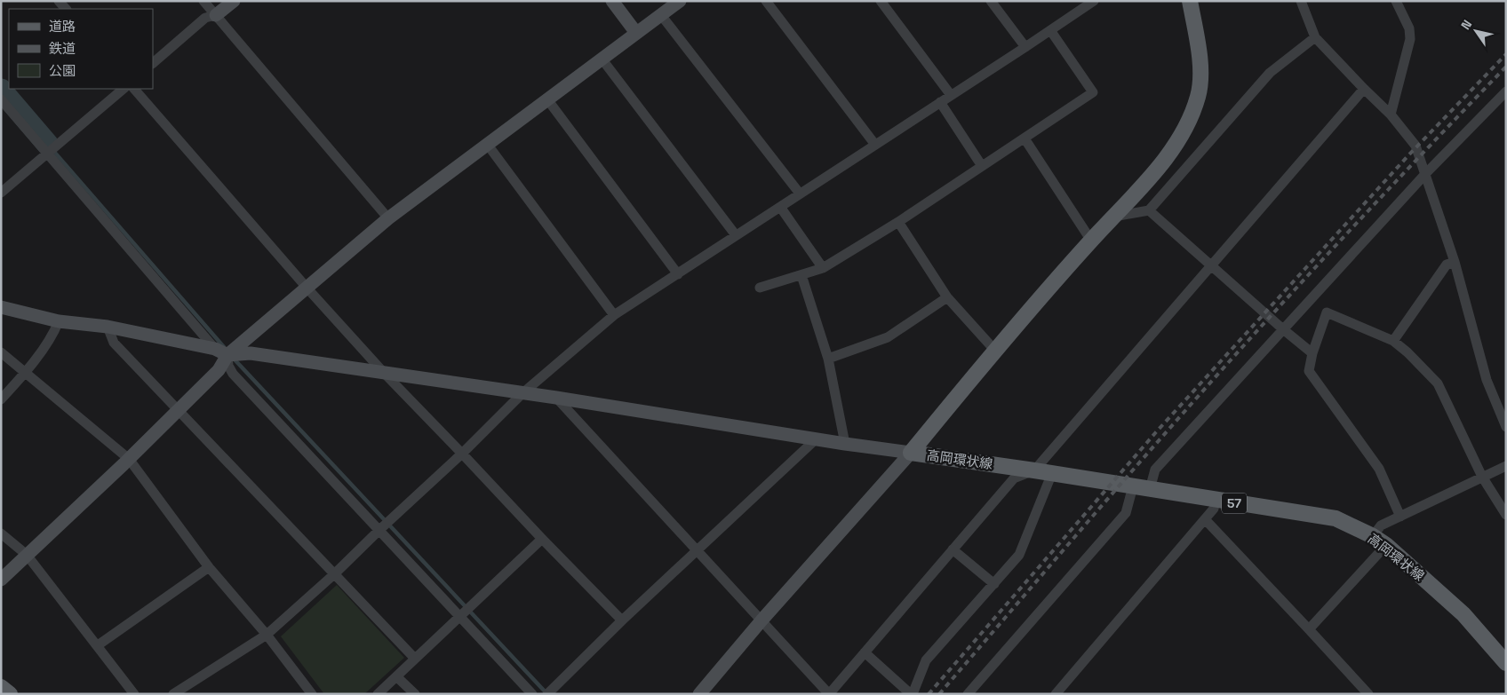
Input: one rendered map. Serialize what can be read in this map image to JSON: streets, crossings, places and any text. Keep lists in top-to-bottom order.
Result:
{
  "streets": {
    "main road": ["高岡環状線", "57"]
  },
  "legend": ["道路", "鉄道", "公園"],
  "north": "top left"
}
